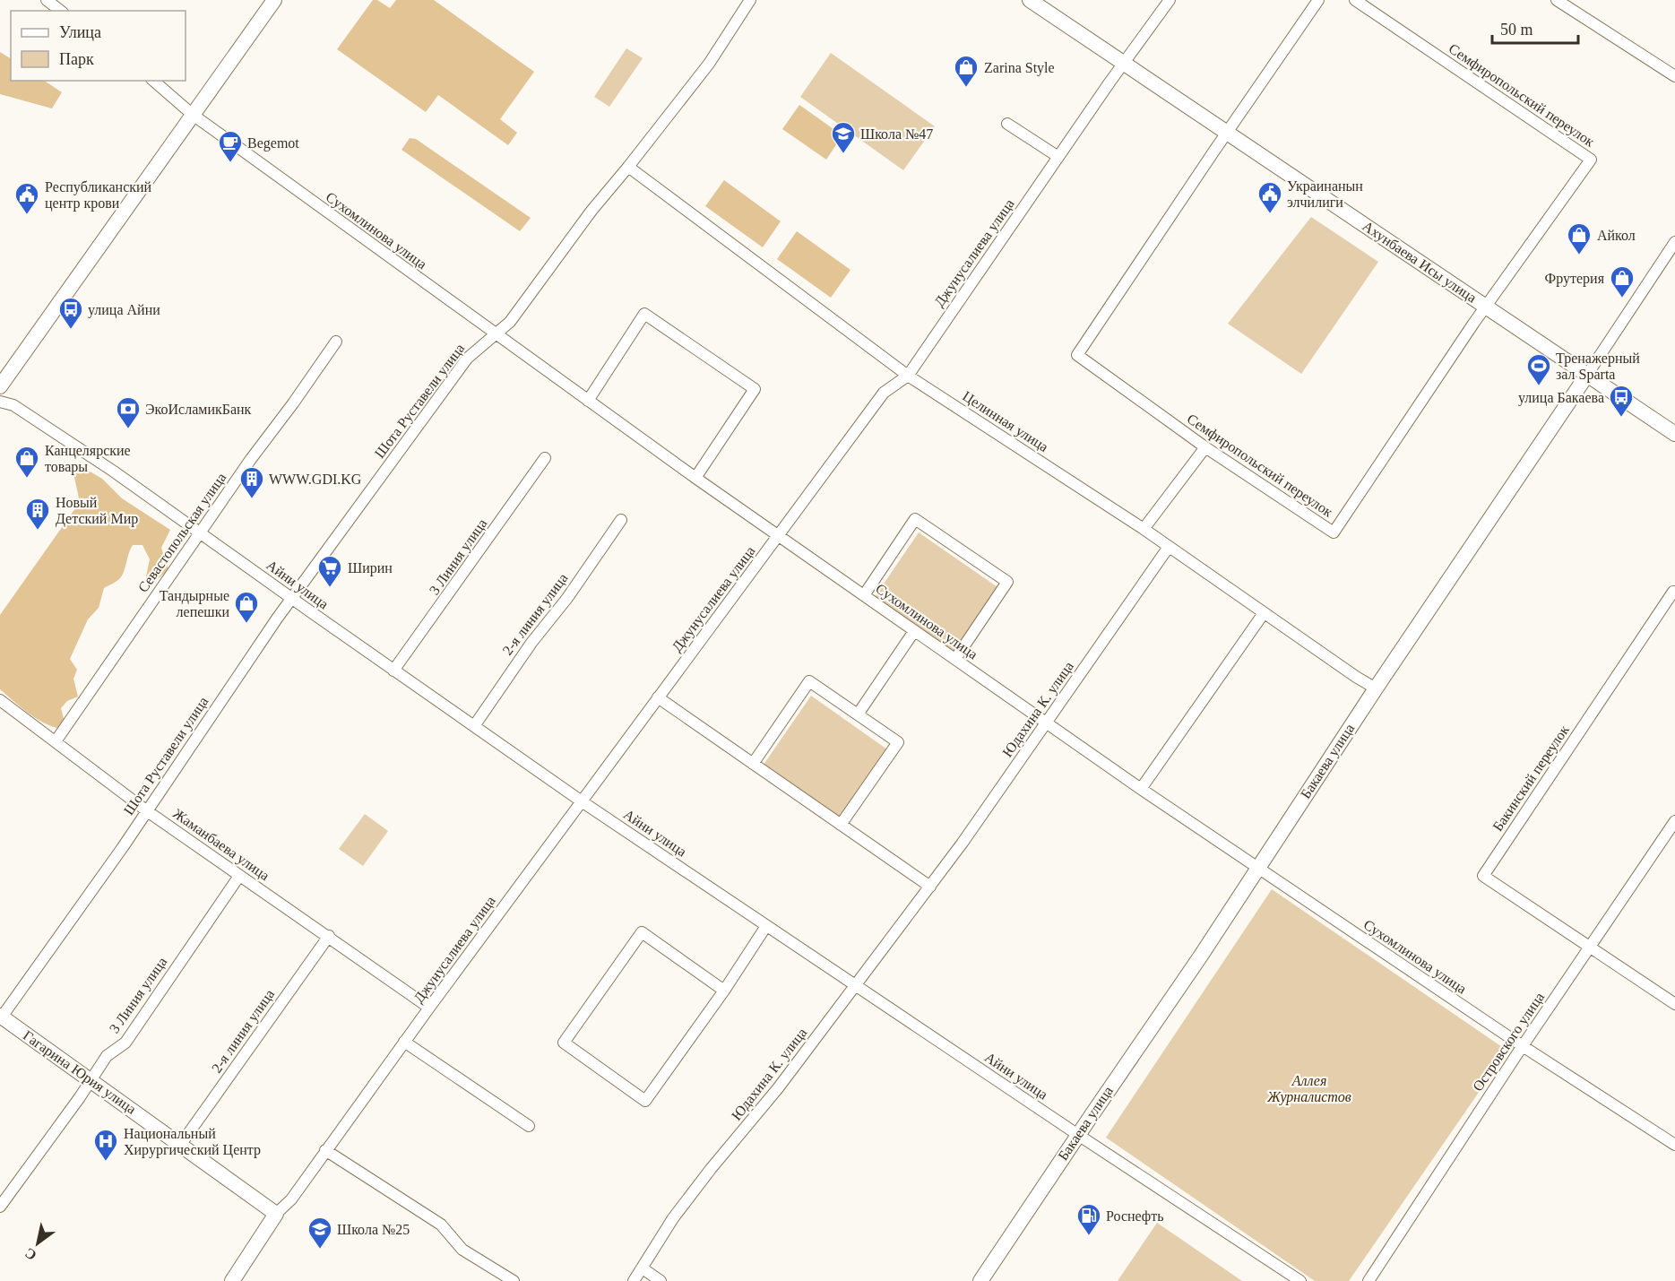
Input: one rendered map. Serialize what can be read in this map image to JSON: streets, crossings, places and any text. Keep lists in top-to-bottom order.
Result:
{
  "streets": {
    "main road": ["Ахунбаева Исы улица", "Бакаева улица", "Гагарина Юрия улица"],
    "street": [
      "Семфиропольский переулок",
      "Сухомлинова улица",
      "Джунусалиева улица",
      "Шота Руставели улица",
      "Целинная улица",
      "Севастопольская улица",
      "3 Линия улица",
      "Айни улица",
      "2-я линия улица",
      "Юдахина К. улица",
      "Бакинский переулок",
      "Жаманбаева улица",
      "Островского улица"
    ]
  },
  "crossings": [
    ["Семфиропольский переулок", "Ахунбаева Исы улица"],
    ["Сухомлинова улица", "Джунусалиева улица"],
    ["Сухомлинова улица", "Шота Руставели улица"],
    ["Сухомлинова улица", "Юдахина К. улица"],
    ["Сухомлинова улица", "Бакаева улица"],
    ["Сухомлинова улица", "Островского улица"],
    ["Джунусалиева улица", "Ахунбаева Исы улица"],
    ["Джунусалиева улица", "Целинная улица"],
    ["Джунусалиева улица", "Айни улица"],
    ["Джунусалиева улица", "Жаманбаева улица"],
    ["Джунусалиева улица", "Гагарина Юрия улица"],
    ["Ахунбаева Исы улица", "Бакаева улица"],
    ["Шота Руставели улица", "Целинная улица"],
    ["Шота Руставели улица", "Айни улица"],
    ["Шота Руставели улица", "Жаманбаева улица"],
    ["Шота Руставели улица", "Гагарина Юрия улица"],
    ["Целинная улица", "Юдахина К. улица"],
    ["Целинная улица", "Бакаева улица"],
    ["Севастопольская улица", "Айни улица"],
    ["Севастопольская улица", "Жаманбаева улица"],
    ["3 Линия улица", "Айни улица"],
    ["3 Линия улица", "Жаманбаева улица"],
    ["3 Линия улица", "Гагарина Юрия улица"],
    ["Айни улица", "2-я линия улица"],
    ["Айни улица", "Юдахина К. улица"],
    ["Айни улица", "Бакаева улица"],
    ["2-я линия улица", "Жаманбаева улица"],
    ["2-я линия улица", "Гагарина Юрия улица"],
    ["Бакинский переулок", "Островского улица"]
  ],
  "parks": ["Аллея Журналистов"],
  "places": {
    "shop": [
      "Zarina Style",
      "Айкол",
      "Фрутерия",
      "Канцелярские товары",
      "Тандырные лепешки"
    ],
    "school or university": ["Школа №47", "Школа №25"],
    "cafe": ["Begemot"],
    "public building": ["Украинанын элчилиги", "Республиканский центр крови"],
    "bus stop": ["улица Айни", "улица Бакаева"],
    "sports": ["Тренажерный зал Sparta"],
    "bank": ["ЭкоИсламикБанк"],
    "building": ["WWW.GDI.KG", "Новый Детский Мир"],
    "supermarket": ["Ширин"],
    "hospital": ["Национальный Хирургический Центр"],
    "fuel station": ["Роснефть"]
  },
  "legend": ["Улица", "Парк"],
  "scale_bar": "50 m",
  "north": "bottom left"
}
